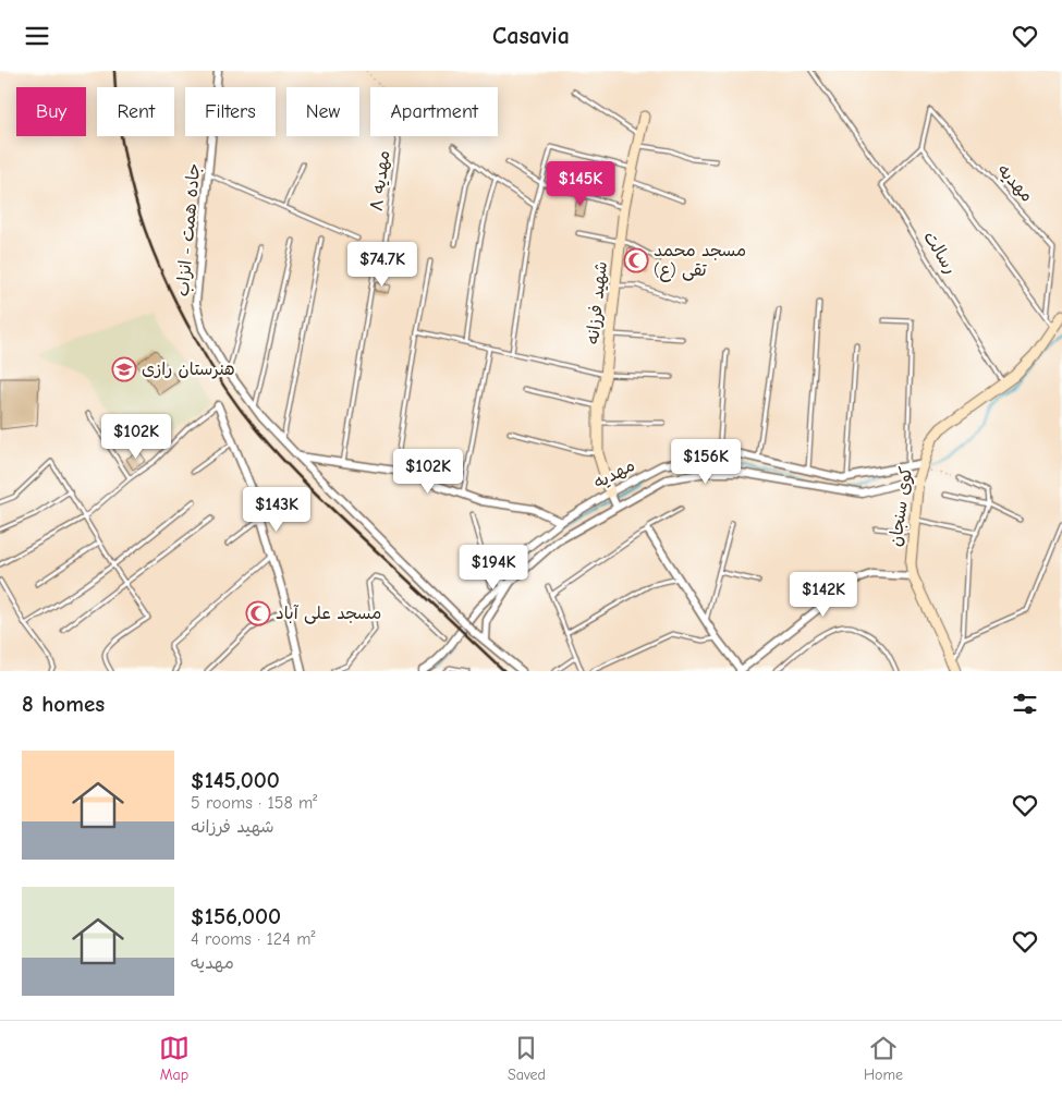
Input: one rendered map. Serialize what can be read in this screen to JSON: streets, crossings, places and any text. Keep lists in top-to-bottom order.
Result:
{
  "streets": {
    "street": [
      "مهدیه",
      "جاده همت - انزاب",
      "شهید فرزانه",
      "کوی سنجان"
    ],
    "lane": ["مهدیه ۸", "رسالت"]
  },
  "crossings": [
    ["مهدیه", "شهید فرزانه"],
    ["مهدیه", "کوی سنجان"],
    ["رسالت", "کوی سنجان"]
  ],
  "places": {
    "mosque": ["مسجد محمد تقی (ع)", "مسجد علی آباد"],
    "school or university": ["هنرستان رازی"]
  },
  "page": {
    "header": "Casavia",
    "chip": [
      "Buy",
      "Rent",
      "Filters",
      "New",
      "Apartment"
    ],
    "price": [
      "$145K",
      "$74.7K",
      "$102K",
      "$156K",
      "$102K",
      "$143K",
      "$194K",
      "$142K"
    ],
    "heading": "8 homes",
    "list": [
      {
        "name": "$145,000",
        "note": "5 rooms · 158 m² · شهید فرزانه"
      },
      {
        "name": "$156,000",
        "note": "4 rooms · 124 m² · مهدیه"
      }
    ],
    "tabs": ["Map", "Saved", "Home"]
  }
}
